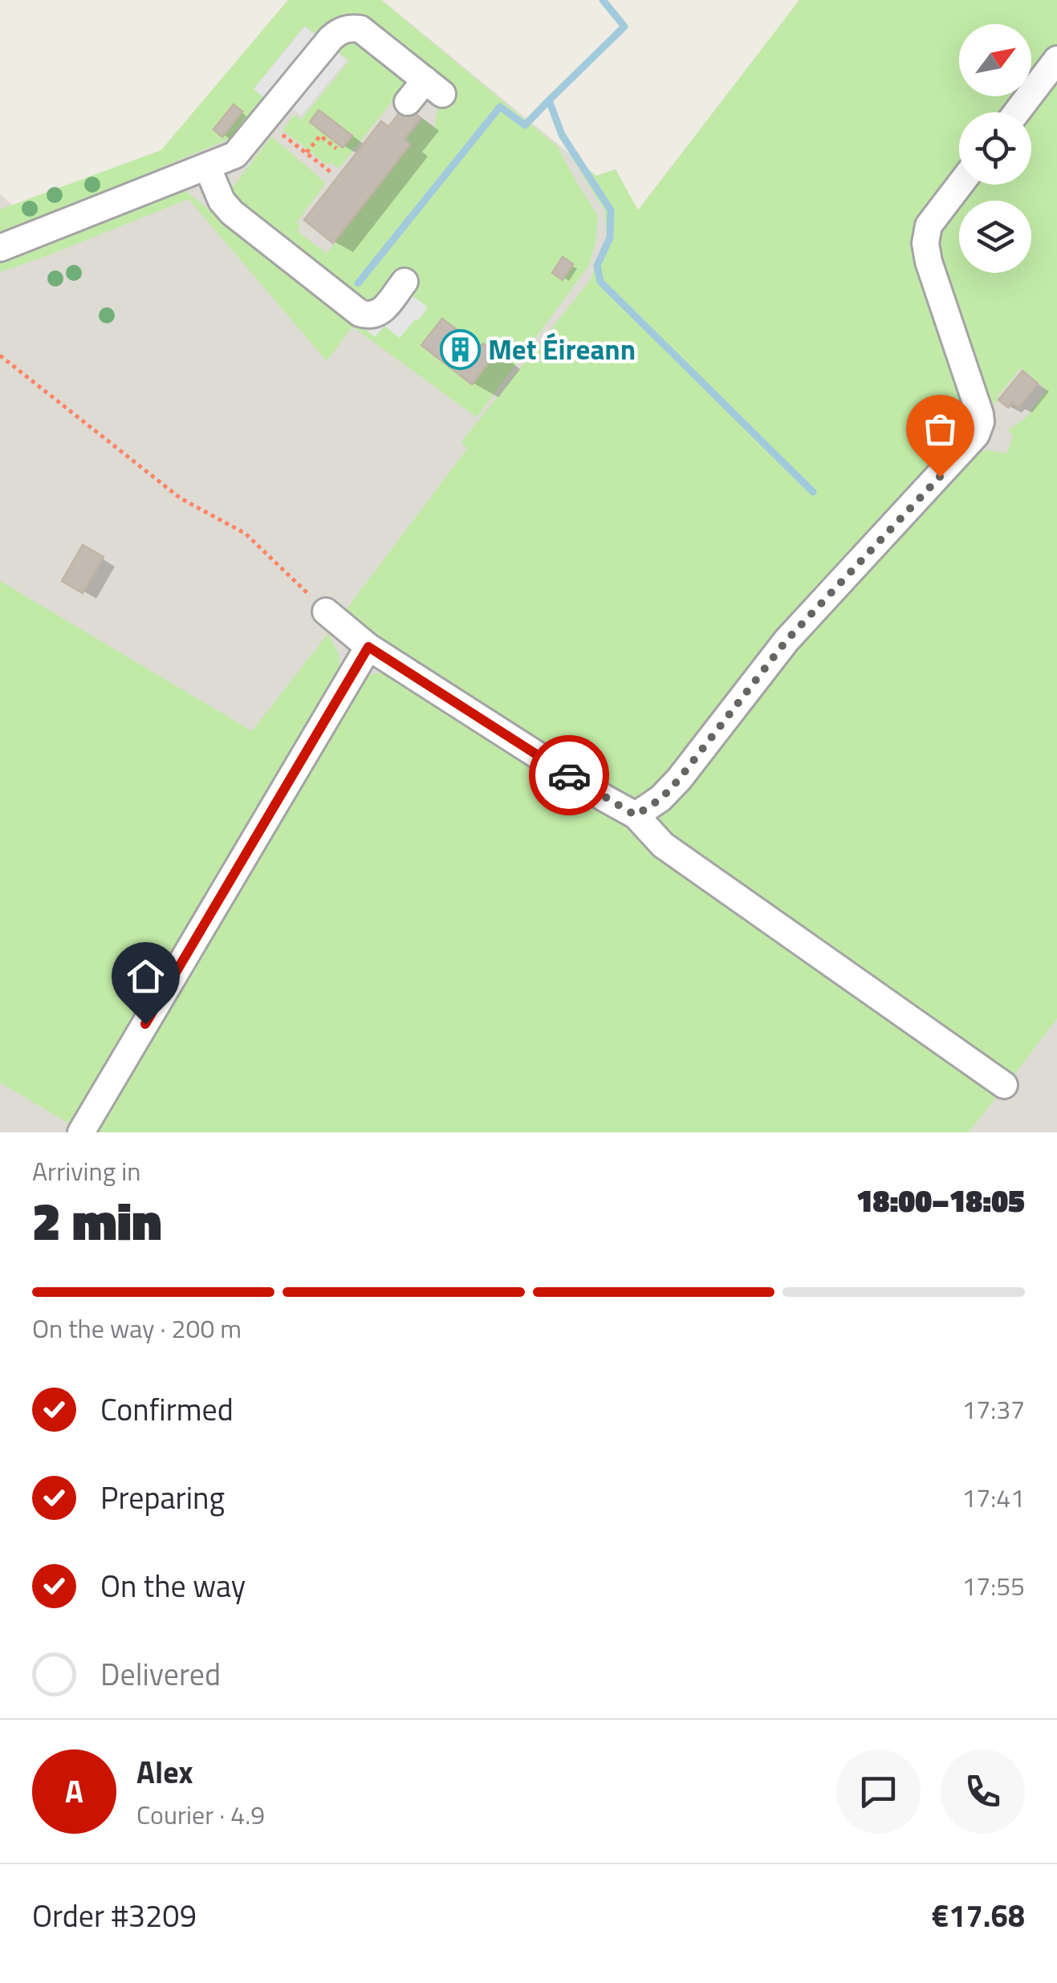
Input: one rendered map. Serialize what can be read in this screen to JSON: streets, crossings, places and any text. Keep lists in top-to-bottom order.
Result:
{
  "places": {
    "building": ["Met Éireann"]
  },
  "north": "top right",
  "page": {
    "heading": ["2 min", "Arriving in", "18:00–18:05"],
    "panel": [
      "Alex",
      "Courier · 4.9",
      "Order #3209",
      "€17.68"
    ],
    "bar": "On the way · 200 m",
    "list": [
      ["Confirmed", "17:37"],
      ["Preparing", "17:41"],
      ["On the way", "17:55"],
      "Delivered"
    ],
    "round": "A"
  }
}
